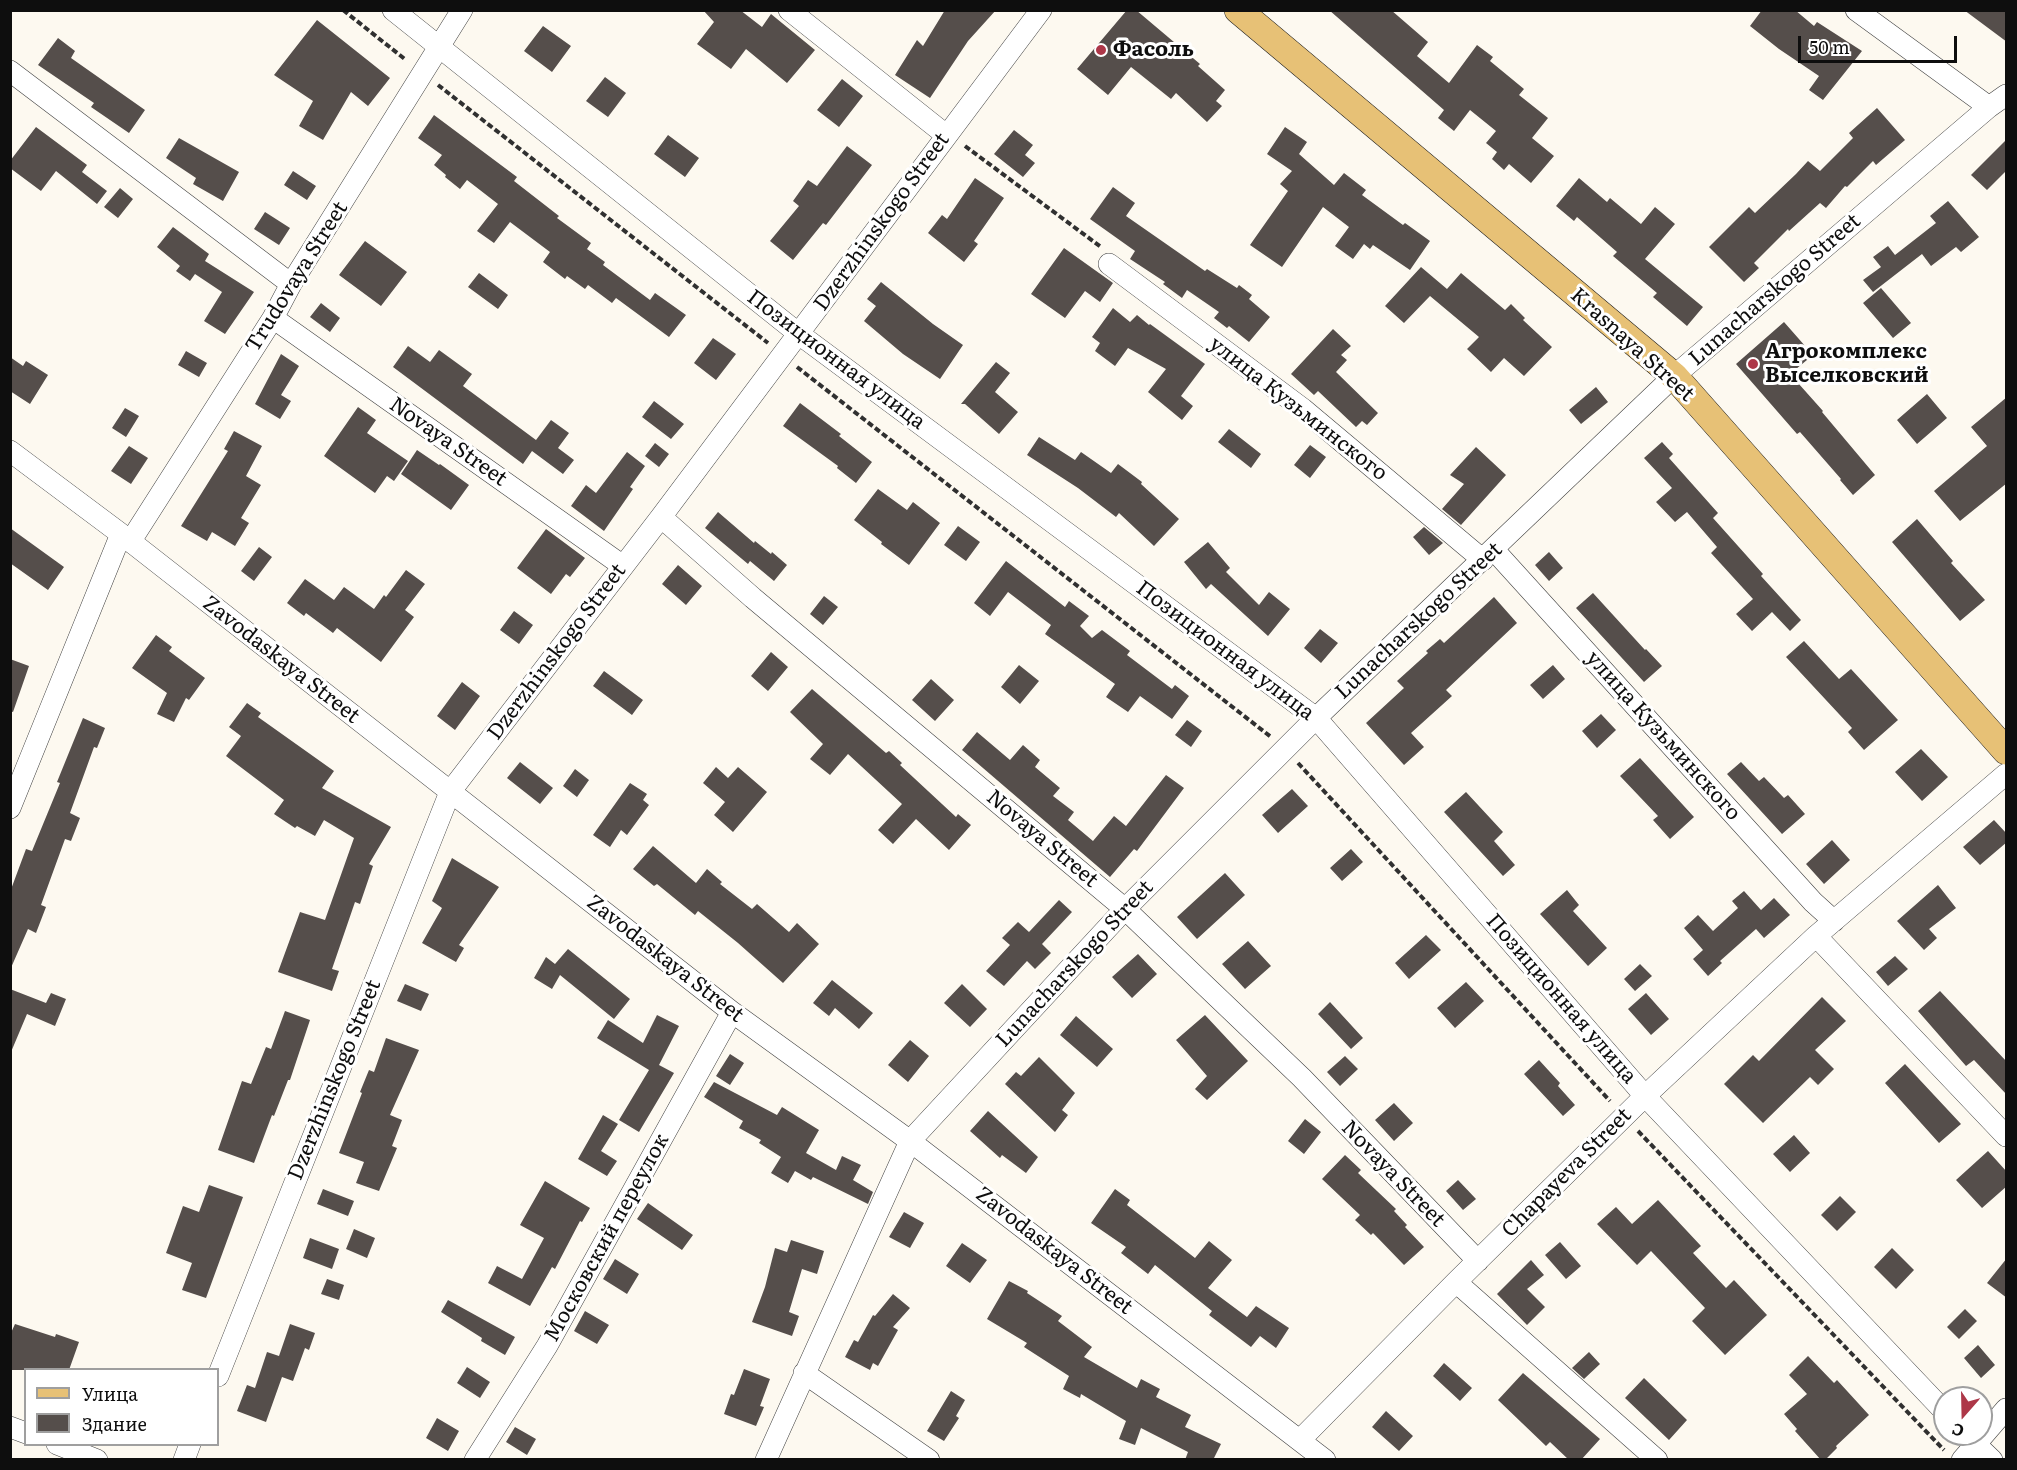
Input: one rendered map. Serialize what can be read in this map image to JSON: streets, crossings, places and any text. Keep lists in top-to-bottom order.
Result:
{
  "streets": {
    "main road": ["Krasnaya Street"],
    "street": [
      "Dzerzhinskogo Street",
      "Trudovaya Street",
      "Lunacharskogo Street",
      "Позиционная улица",
      "улица Кузьминского",
      "Novaya Street",
      "Zavodaskaya Street",
      "Chapayeva Street",
      "Московский переулок"
    ]
  },
  "crossings": [
    ["Dzerzhinskogo Street", "Позиционная улица"],
    ["Dzerzhinskogo Street", "Novaya Street"],
    ["Dzerzhinskogo Street", "Zavodaskaya Street"],
    ["Trudovaya Street", "Позиционная улица"],
    ["Trudovaya Street", "Novaya Street"],
    ["Trudovaya Street", "Zavodaskaya Street"],
    ["Lunacharskogo Street", "Krasnaya Street"],
    ["Lunacharskogo Street", "Позиционная улица"],
    ["Lunacharskogo Street", "улица Кузьминского"],
    ["Lunacharskogo Street", "Novaya Street"],
    ["Lunacharskogo Street", "Zavodaskaya Street"],
    ["Позиционная улица", "Chapayeva Street"],
    ["улица Кузьминского", "Chapayeva Street"],
    ["Novaya Street", "Chapayeva Street"],
    ["Zavodaskaya Street", "Chapayeva Street"],
    ["Zavodaskaya Street", "Московский переулок"]
  ],
  "places": ["Фасоль", "Агрокомплекс Выселковский"],
  "legend": ["Улица", "Здание"],
  "scale_bar": "50 m",
  "north": "bottom"
}
